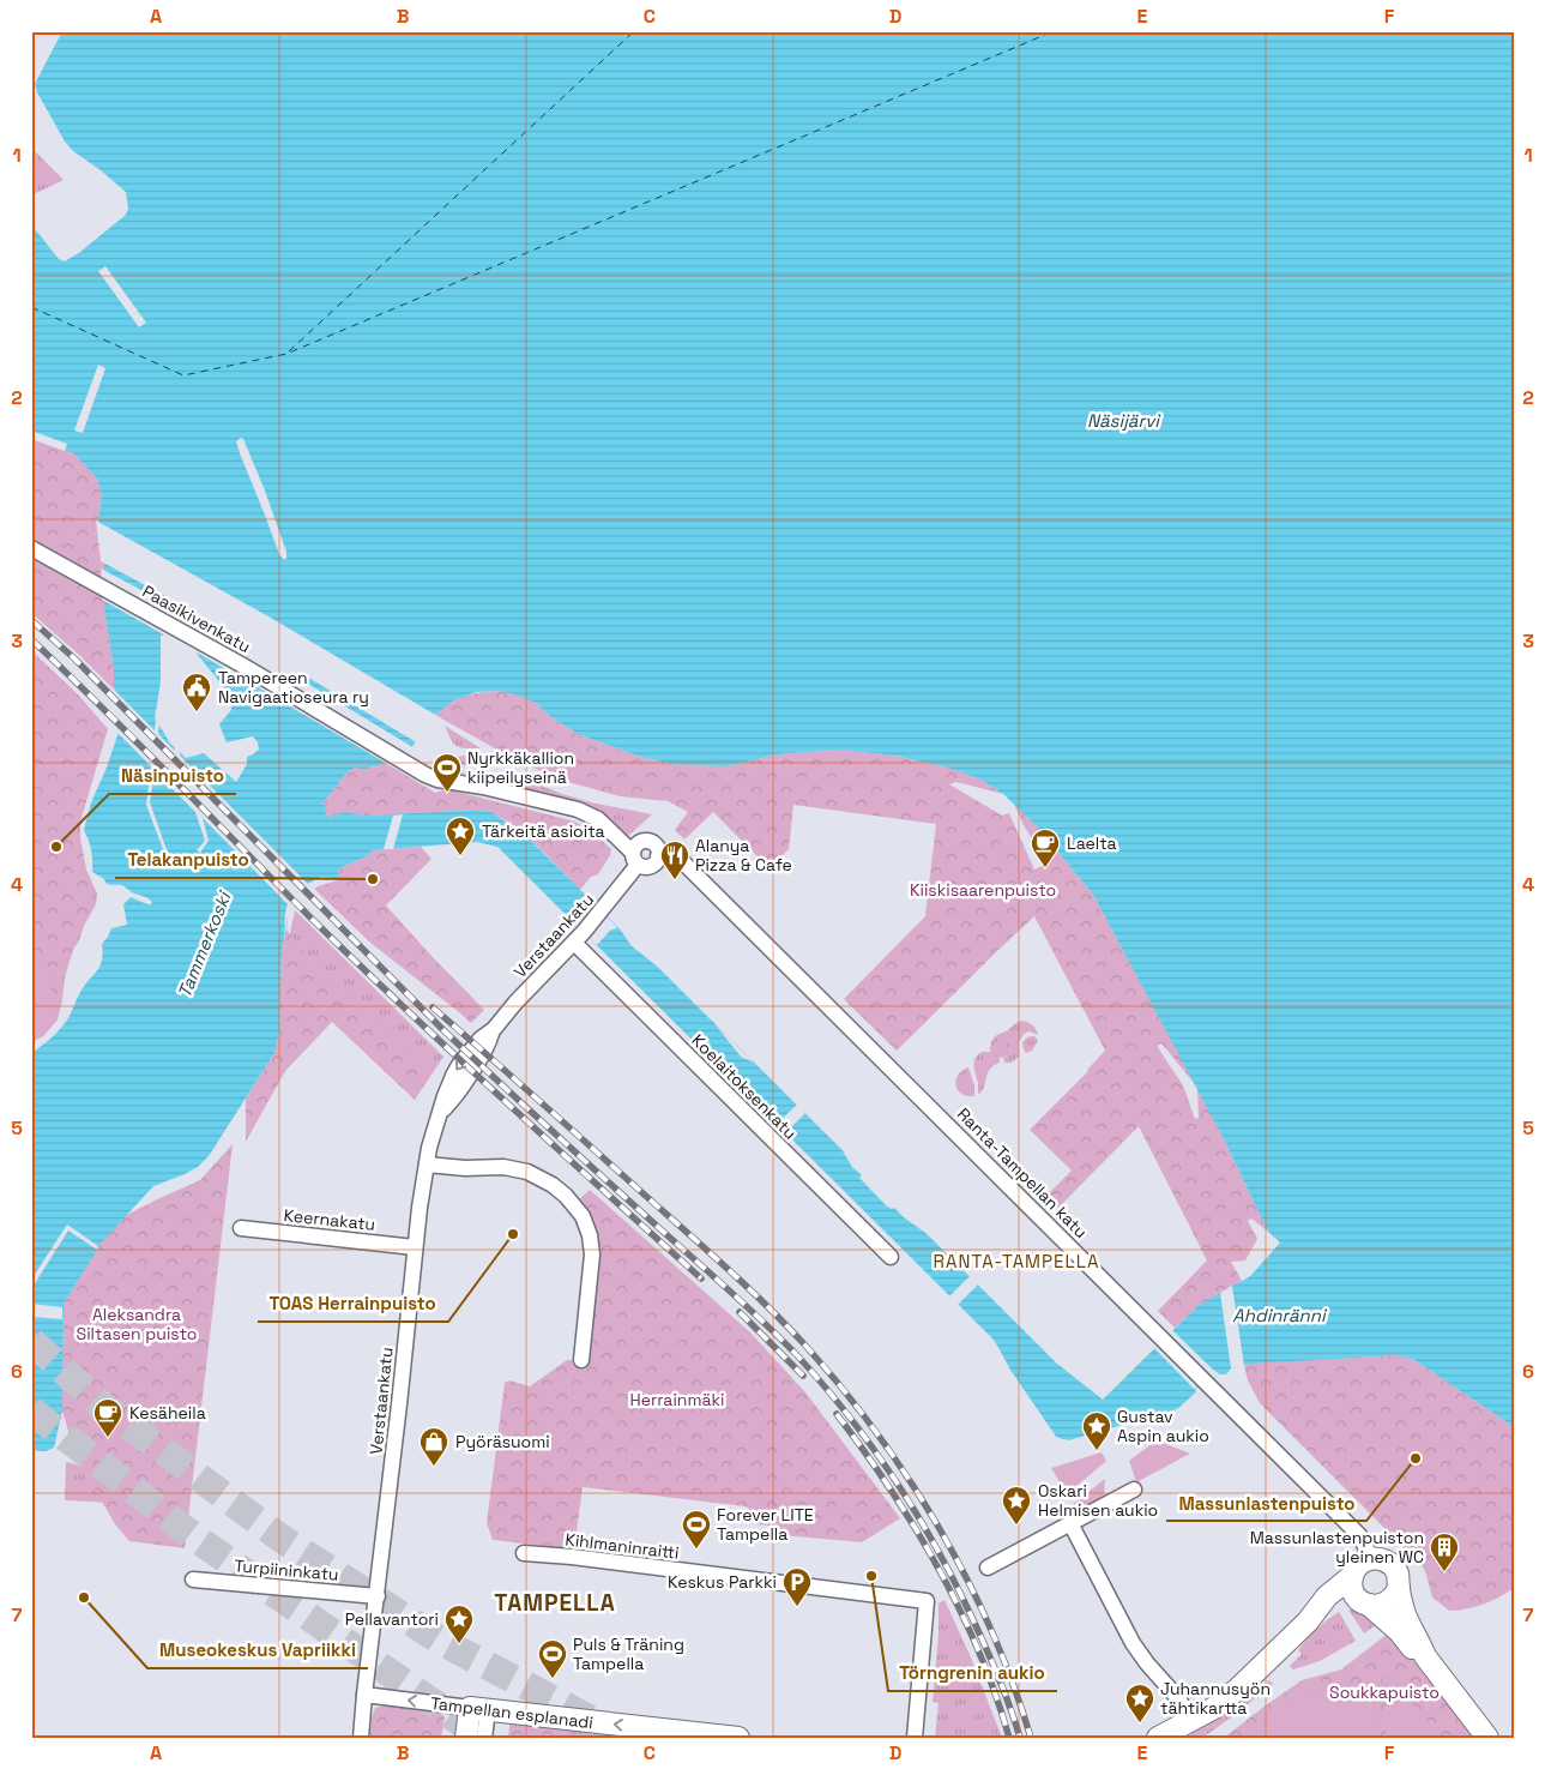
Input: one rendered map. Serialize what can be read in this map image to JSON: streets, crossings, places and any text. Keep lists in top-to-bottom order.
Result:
{
  "streets": {
    "street": [
      "Paasikivenkatu",
      "Verstaankatu",
      "Koelaitoksenkatu",
      "Ranta-Tampellan katu",
      "Keernakatu",
      "Kihlmaninraitti",
      "Turpiininkatu",
      "Tampellan esplanadi"
    ]
  },
  "crossings": [
    ["Paasikivenkatu", "Verstaankatu"],
    ["Paasikivenkatu", "Ranta-Tampellan katu"],
    ["Verstaankatu", "Koelaitoksenkatu"],
    ["Verstaankatu", "Ranta-Tampellan katu"],
    ["Verstaankatu", "Keernakatu"],
    ["Verstaankatu", "Turpiininkatu"],
    ["Verstaankatu", "Tampellan esplanadi"]
  ],
  "one_way": ["Tampellan esplanadi"],
  "districts": ["RANTA-TAMPELLA", "TAMPELLA"],
  "water": ["Näsijärvi", "Tammerkoski", "Ahdinränni"],
  "parks": [
    "Kiiskisaarenpuisto",
    "Aleksandra Siltasen puisto",
    "Herrainmäki",
    "Soukkapuisto"
  ],
  "places": {
    "public building": ["Tampereen Navigaatioseura ry"],
    "sports": ["Nyrkkäkallion kiipeilyseinä", "Forever LITE Tampella", "Puls & Träning Tampella"],
    "other": [
      "Näsinpuisto",
      "Telakanpuisto",
      "TOAS Herrainpuisto",
      "Massunlastenpuisto",
      "Törngrenin aukio",
      "Museokeskus Vapriikki"
    ],
    "place": [
      "Tärkeitä asioita",
      "Gustav Aspin aukio",
      "Oskari Helmisen aukio",
      "Pellavantori",
      "Juhannusyön tähtikartta"
    ],
    "cafe": ["Laelta", "Kesäheila"],
    "restaurant": ["Alanya Pizza & Cafe"],
    "shop": ["Pyöräsuomi"],
    "building": ["Massunlastenpuiston yleinen WC"],
    "parking": ["Keskus Parkki"]
  },
  "grid": {
    "columns": [
      "A",
      "B",
      "C",
      "D",
      "E",
      "F"
    ],
    "rows": [
      "1",
      "2",
      "3",
      "4",
      "5",
      "6",
      "7"
    ]
  }
}
